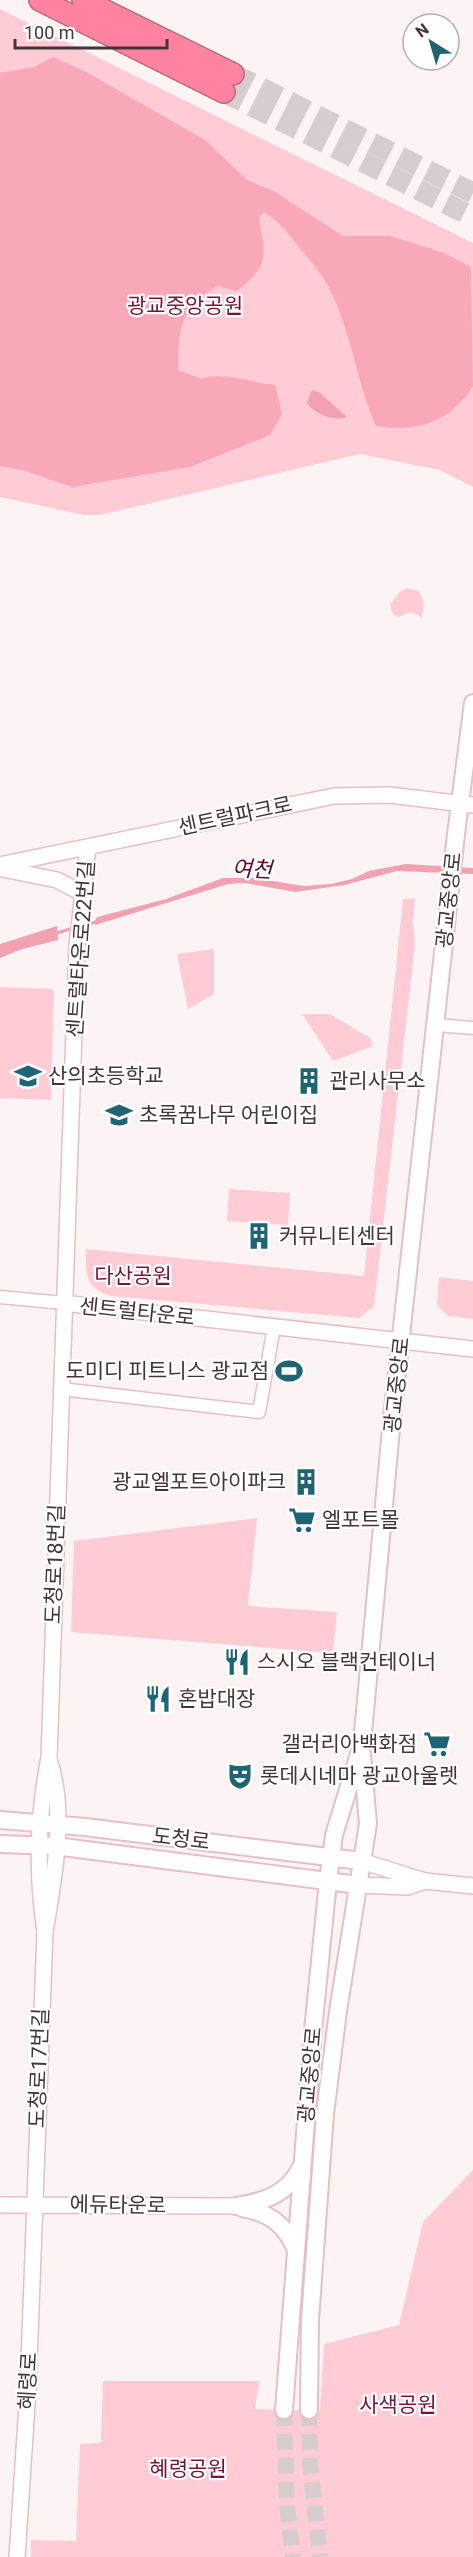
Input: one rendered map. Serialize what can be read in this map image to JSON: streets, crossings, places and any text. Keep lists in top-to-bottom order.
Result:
{
  "streets": {
    "main road": ["광교중앙로", "도청로"],
    "street": [
      "센트럴파크로",
      "센트럴타운로22번길",
      "센트럴타운로",
      "도청로18번길",
      "도청로17번길",
      "에듀타운로",
      "혜령로"
    ]
  },
  "crossings": [
    ["센트럴파크로", "광교중앙로"],
    ["센트럴파크로", "센트럴타운로22번길"],
    ["광교중앙로", "센트럴타운로"],
    ["광교중앙로", "도청로"],
    ["센트럴타운로22번길", "센트럴타운로"],
    ["센트럴타운로22번길", "도청로18번길"],
    ["센트럴타운로", "도청로18번길"],
    ["도청로18번길", "도청로"],
    ["도청로18번길", "도청로17번길"],
    ["도청로", "도청로17번길"],
    ["도청로17번길", "에듀타운로"],
    ["도청로17번길", "혜령로"],
    ["에듀타운로", "혜령로"]
  ],
  "water": ["여천"],
  "parks": [
    "광교중앙공원",
    "다산공원",
    "사색공원",
    "혜령공원"
  ],
  "places": {
    "school or university": ["산의초등학교", "초록꿈나무 어린이집"],
    "building": ["관리사무소", "커뮤니티센터", "광교엘포트아이파크"],
    "sports": ["도미디 피트니스 광교점"],
    "supermarket": ["엘포트몰", "갤러리아백화점"],
    "restaurant": ["스시오 블랙컨테이너", "혼밥대장"],
    "theatre": ["롯데시네마 광교아울렛"]
  },
  "scale_bar": "100 m",
  "north": "top left"
}
